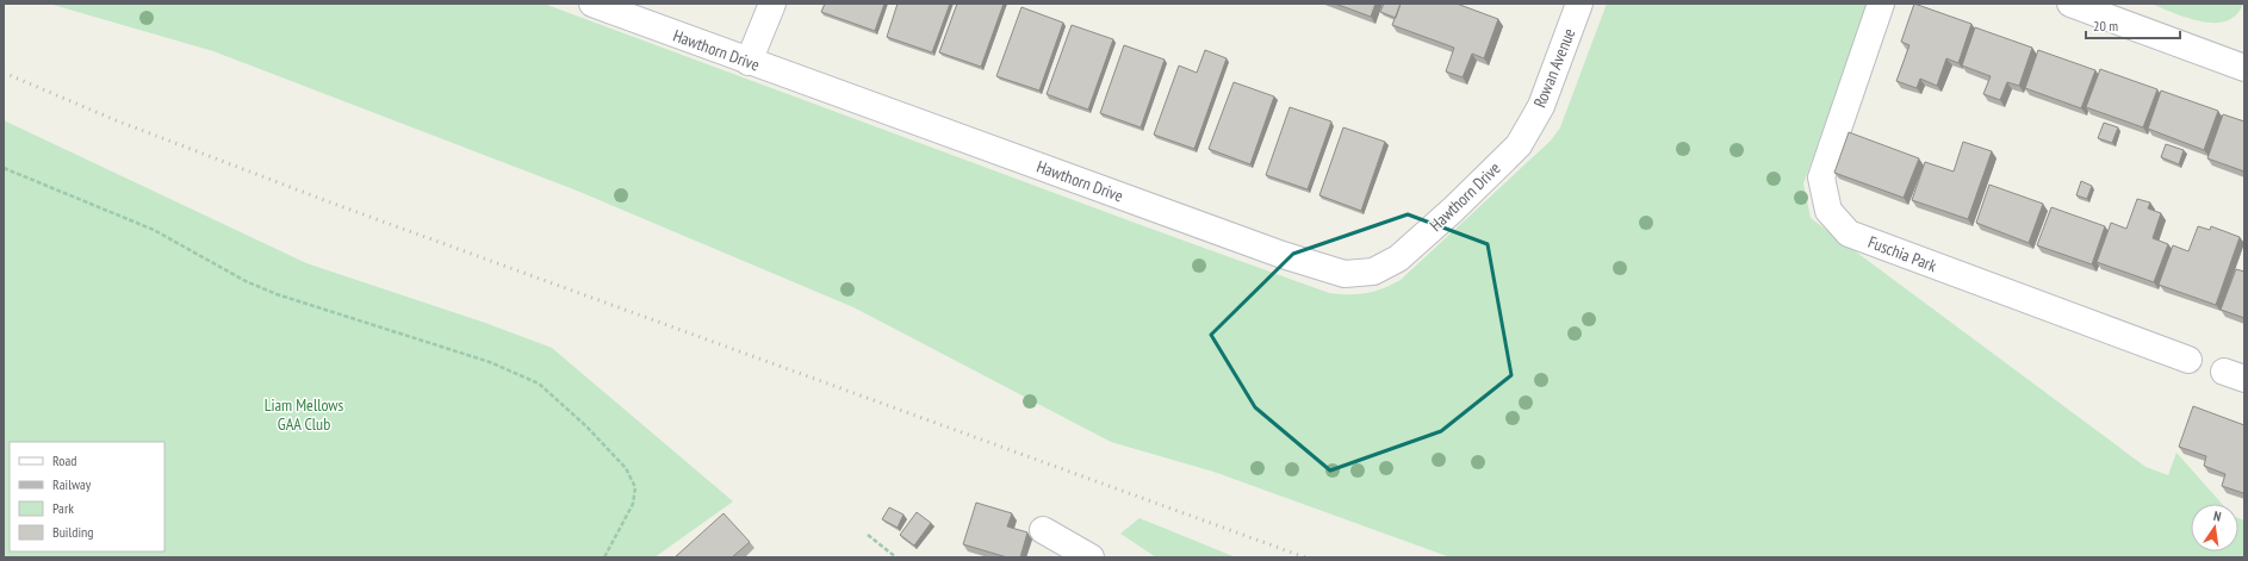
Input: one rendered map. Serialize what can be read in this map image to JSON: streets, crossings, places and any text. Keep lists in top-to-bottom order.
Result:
{
  "streets": {
    "street": ["Hawthorn Drive", "Rowan Avenue", "Fuschia Park"]
  },
  "crossings": [
    ["Hawthorn Drive", "Rowan Avenue"]
  ],
  "parks": ["Liam Mellows GAA Club"],
  "legend": [
    "Road",
    "Railway",
    "Park",
    "Building"
  ],
  "scale_bar": "20 m",
  "north": "top"
}
